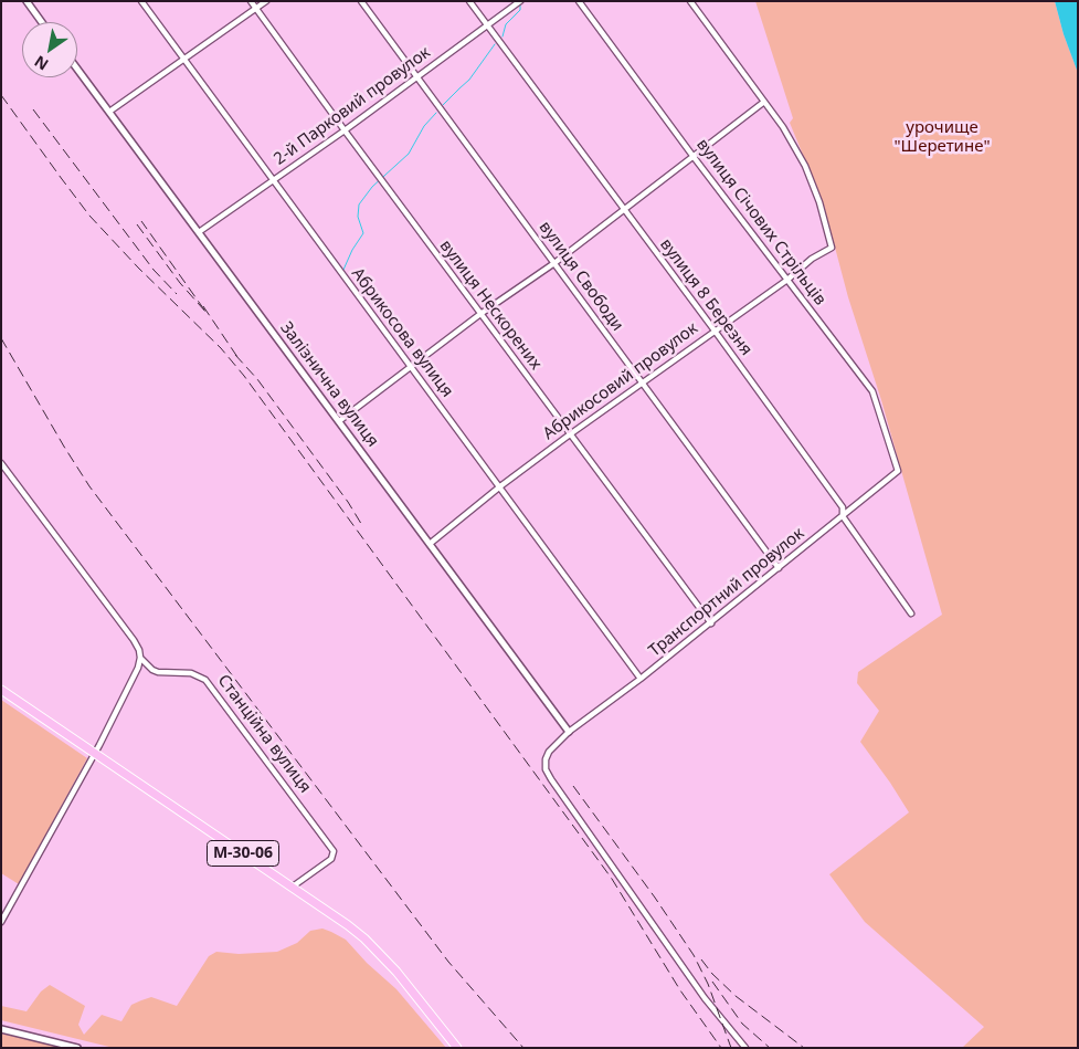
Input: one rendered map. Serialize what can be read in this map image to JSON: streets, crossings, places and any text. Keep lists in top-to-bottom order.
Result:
{
  "streets": {
    "main road": ["М-30-06"],
    "street": [
      "2-й Парковий провулок",
      "вулиця Січових Стрільців",
      "вулиця Свободи",
      "вулиця 8 Березня",
      "вулиця Нескорених",
      "Абрикосова вулиця",
      "Абрикосовий провулок",
      "Залізнична вулиця",
      "Транспортний провулок",
      "Станційна вулиця"
    ]
  },
  "crossings": [
    ["2-й Парковий провулок", "вулиця Свободи"],
    ["2-й Парковий провулок", "вулиця 8 Березня"],
    ["2-й Парковий провулок", "вулиця Нескорених"],
    ["2-й Парковий провулок", "Абрикосова вулиця"],
    ["2-й Парковий провулок", "Залізнична вулиця"],
    ["вулиця Січових Стрільців", "Абрикосовий провулок"],
    ["вулиця Січових Стрільців", "Транспортний провулок"],
    ["вулиця Свободи", "Абрикосовий провулок"],
    ["вулиця Свободи", "Транспортний провулок"],
    ["вулиця 8 Березня", "Абрикосовий провулок"],
    ["вулиця 8 Березня", "Транспортний провулок"],
    ["вулиця Нескорених", "Абрикосовий провулок"],
    ["вулиця Нескорених", "Транспортний провулок"],
    ["Абрикосова вулиця", "Абрикосовий провулок"],
    ["Абрикосова вулиця", "Транспортний провулок"],
    ["Абрикосовий провулок", "Залізнична вулиця"],
    ["Залізнична вулиця", "Транспортний провулок"],
    ["Станційна вулиця", "М-30-06"]
  ],
  "parks": ["урочище \"Шеретине\""],
  "north": "bottom left"
}
